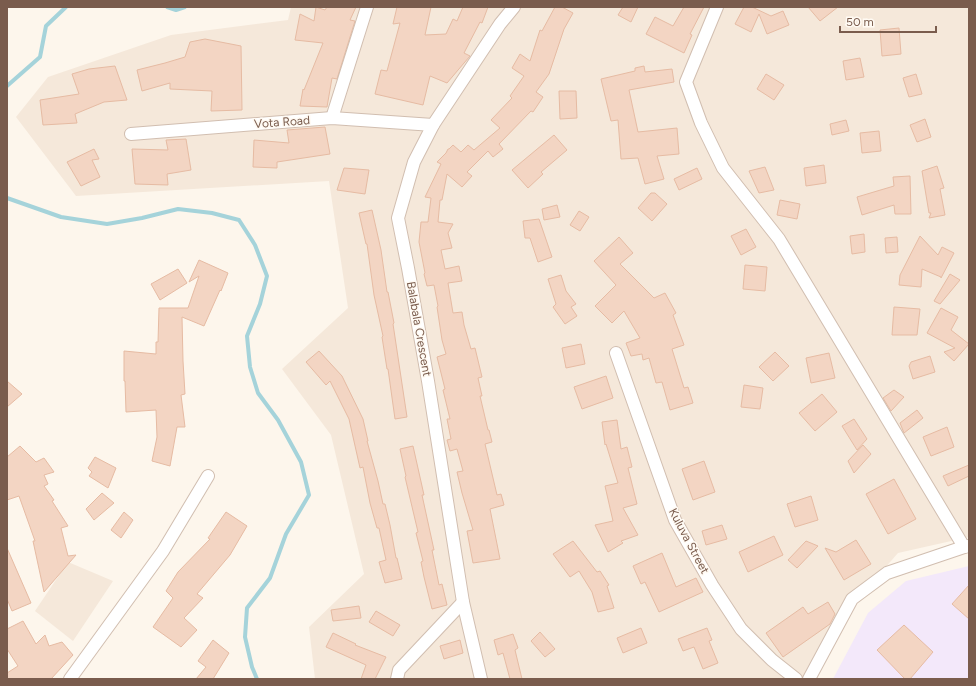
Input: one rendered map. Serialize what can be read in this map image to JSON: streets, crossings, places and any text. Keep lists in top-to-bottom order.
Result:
{
  "streets": {
    "street": ["Vota Road", "Balabala Crescent", "Kuluva Street"]
  },
  "crossings": [
    ["Vota Road", "Balabala Crescent"]
  ],
  "scale_bar": "50 m"
}
